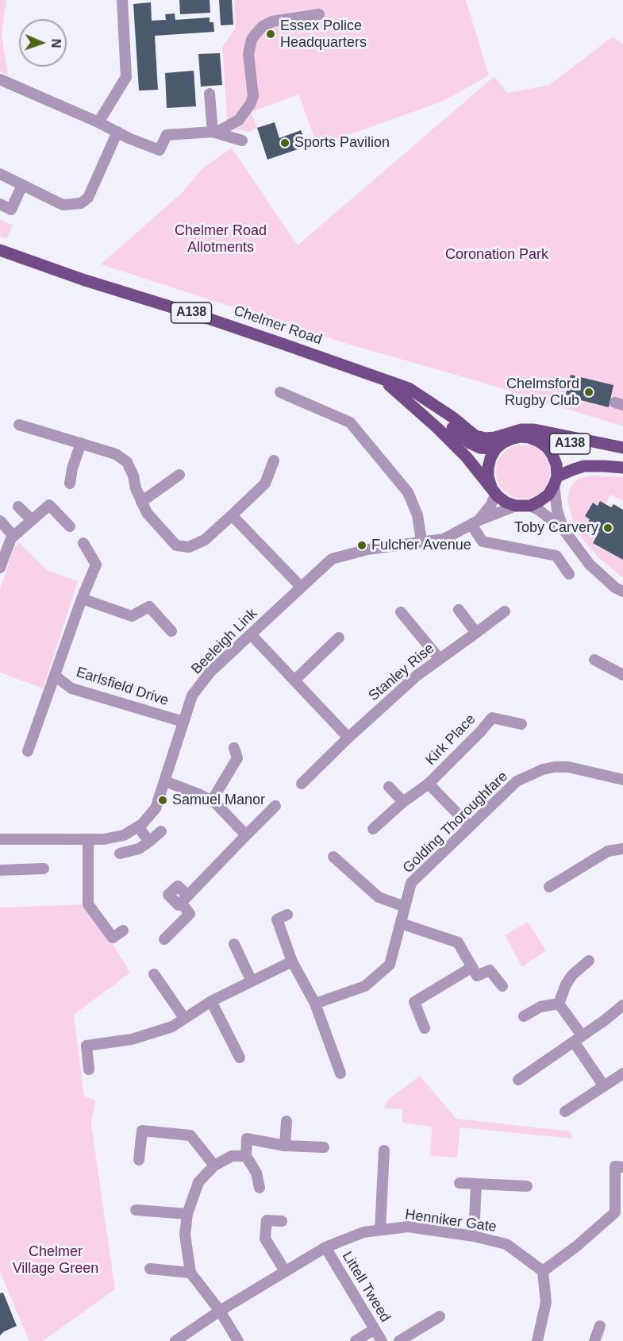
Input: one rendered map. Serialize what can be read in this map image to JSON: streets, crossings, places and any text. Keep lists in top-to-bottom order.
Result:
{
  "streets": {
    "main road": ["A138", "Chelmer Road"],
    "street": [
      "Beeleigh Link",
      "Stanley Rise",
      "Earlsfield Drive",
      "Kirk Place",
      "Golding Thoroughfare",
      "Henniker Gate",
      "Littell Tweed"
    ]
  },
  "crossings": [
    ["A138", "Chelmer Road"],
    ["A138", "Beeleigh Link"],
    ["Chelmer Road", "Beeleigh Link"],
    ["Beeleigh Link", "Earlsfield Drive"],
    ["Kirk Place", "Golding Thoroughfare"],
    ["Henniker Gate", "Littell Tweed"]
  ],
  "parks": ["Chelmer Road Allotments", "Coronation Park", "Chelmer Village Green"],
  "places": [
    "Essex Police Headquarters",
    "Sports Pavilion",
    "Chelmsford Rugby Club",
    "Toby Carvery",
    "Fulcher Avenue",
    "Samuel Manor"
  ],
  "north": "right"
}
